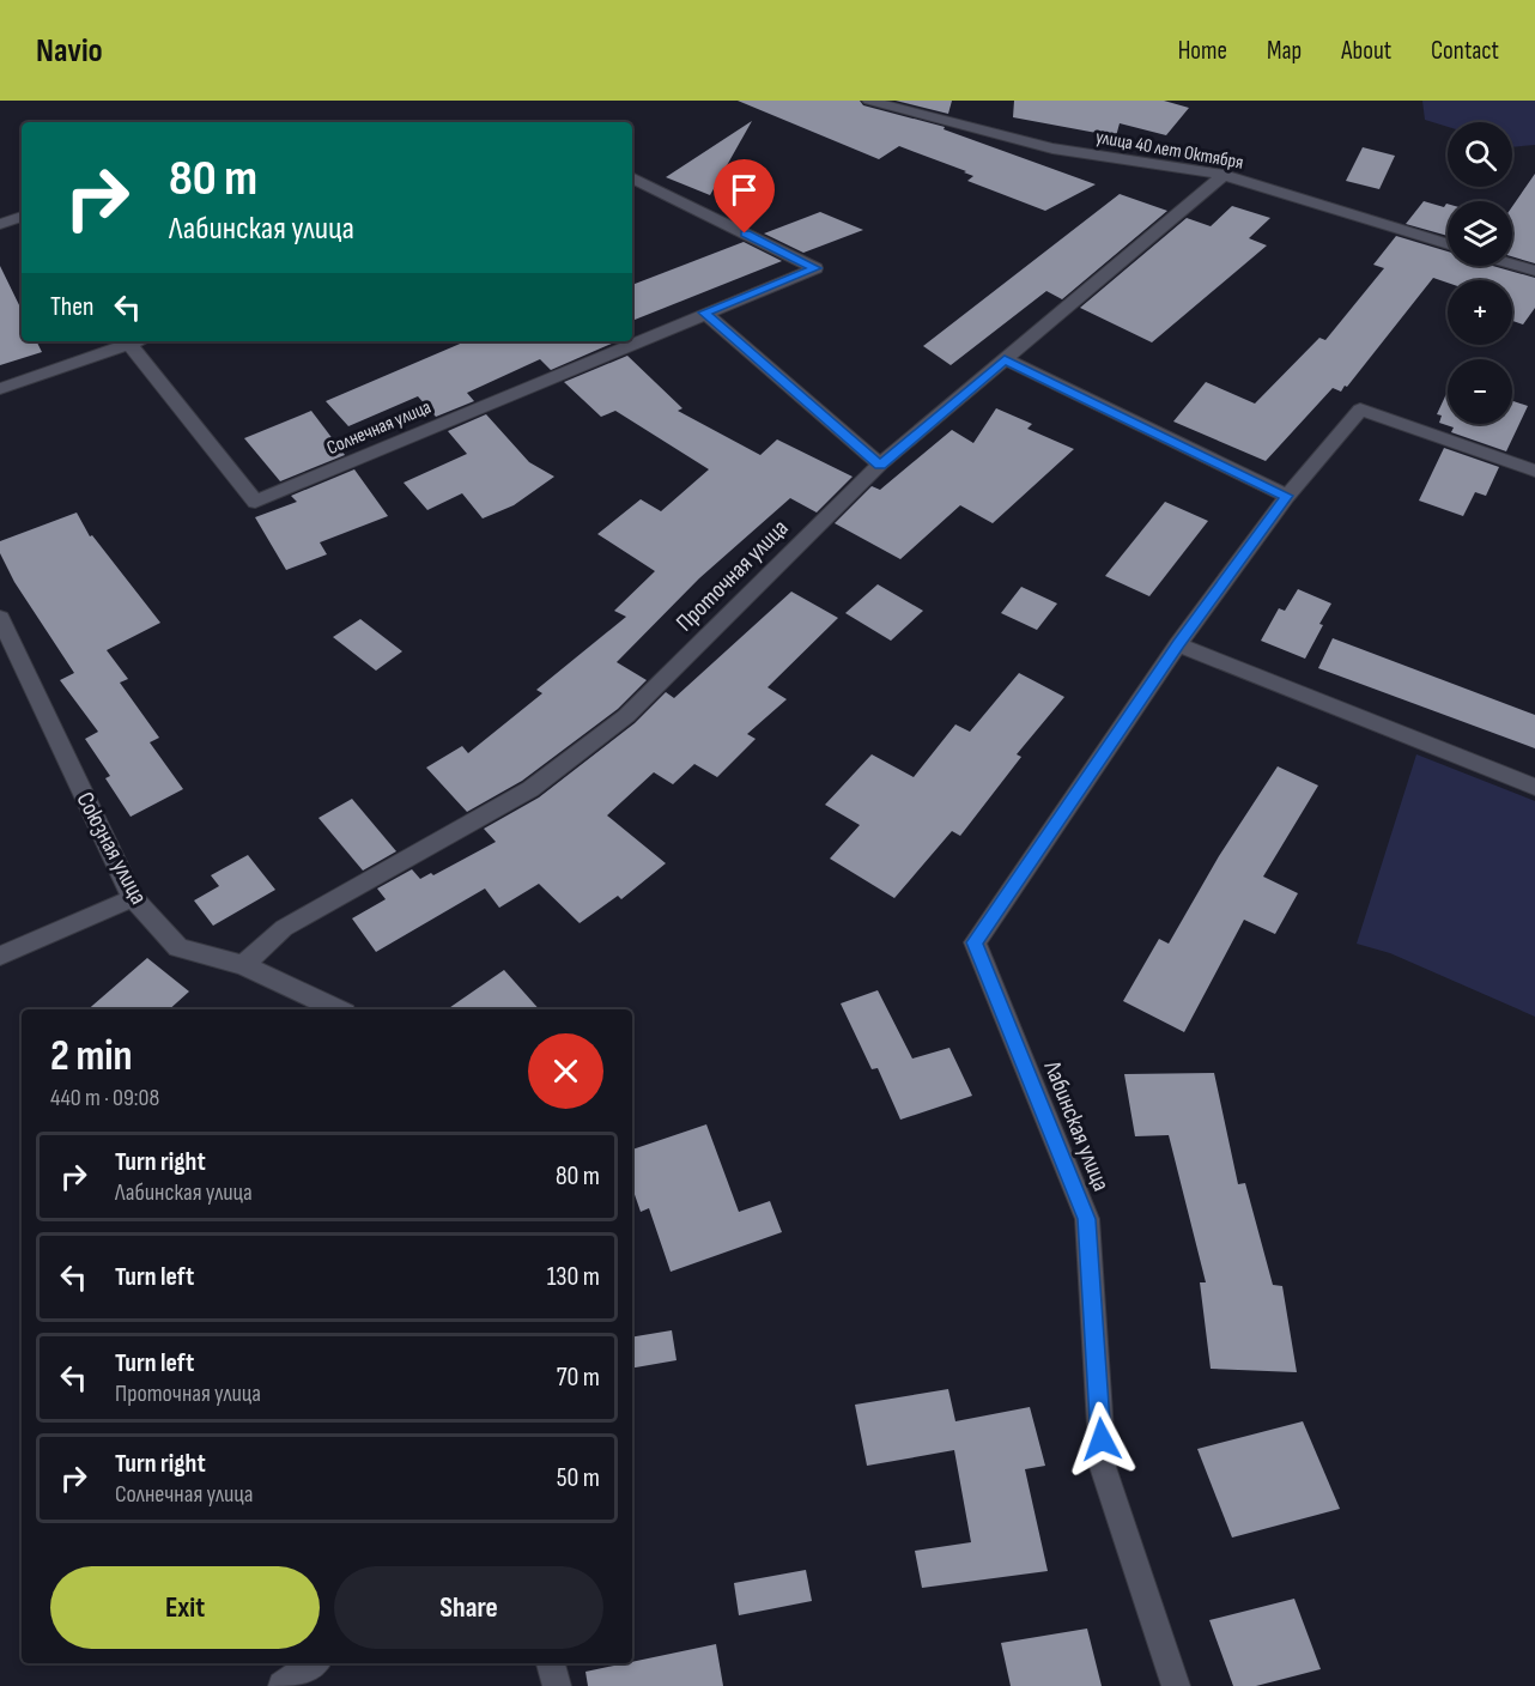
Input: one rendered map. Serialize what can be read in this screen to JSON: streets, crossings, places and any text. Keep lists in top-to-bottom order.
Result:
{
  "streets": {
    "street": [
      "улица 40 лет Октября",
      "Солнечная улица",
      "Проточная улица",
      "Союзная улица",
      "Лабинская улица"
    ]
  },
  "crossings": [
    ["улица 40 лет Октября", "Проточная улица"],
    ["Проточная улица", "Союзная улица"]
  ],
  "page": {
    "header": "Navio",
    "nav": [
      "Home",
      "Map",
      "About",
      "Contact"
    ],
    "map_buttons": ["+", "−"],
    "turn": ["80 m", "Лабинская улица"],
    "then": "Then",
    "heading": ["2 min", "440 m · 09:08"],
    "list": [
      {
        "name": "Turn right",
        "note": "Лабинская улица",
        "value": "80 m"
      },
      {
        "name": "Turn left",
        "value": "130 m"
      },
      {
        "name": "Turn left",
        "note": "Проточная улица",
        "value": "70 m"
      },
      {
        "name": "Turn right",
        "note": "Солнечная улица",
        "value": "50 m"
      }
    ],
    "buttons": ["Exit", "Share"]
  }
}
